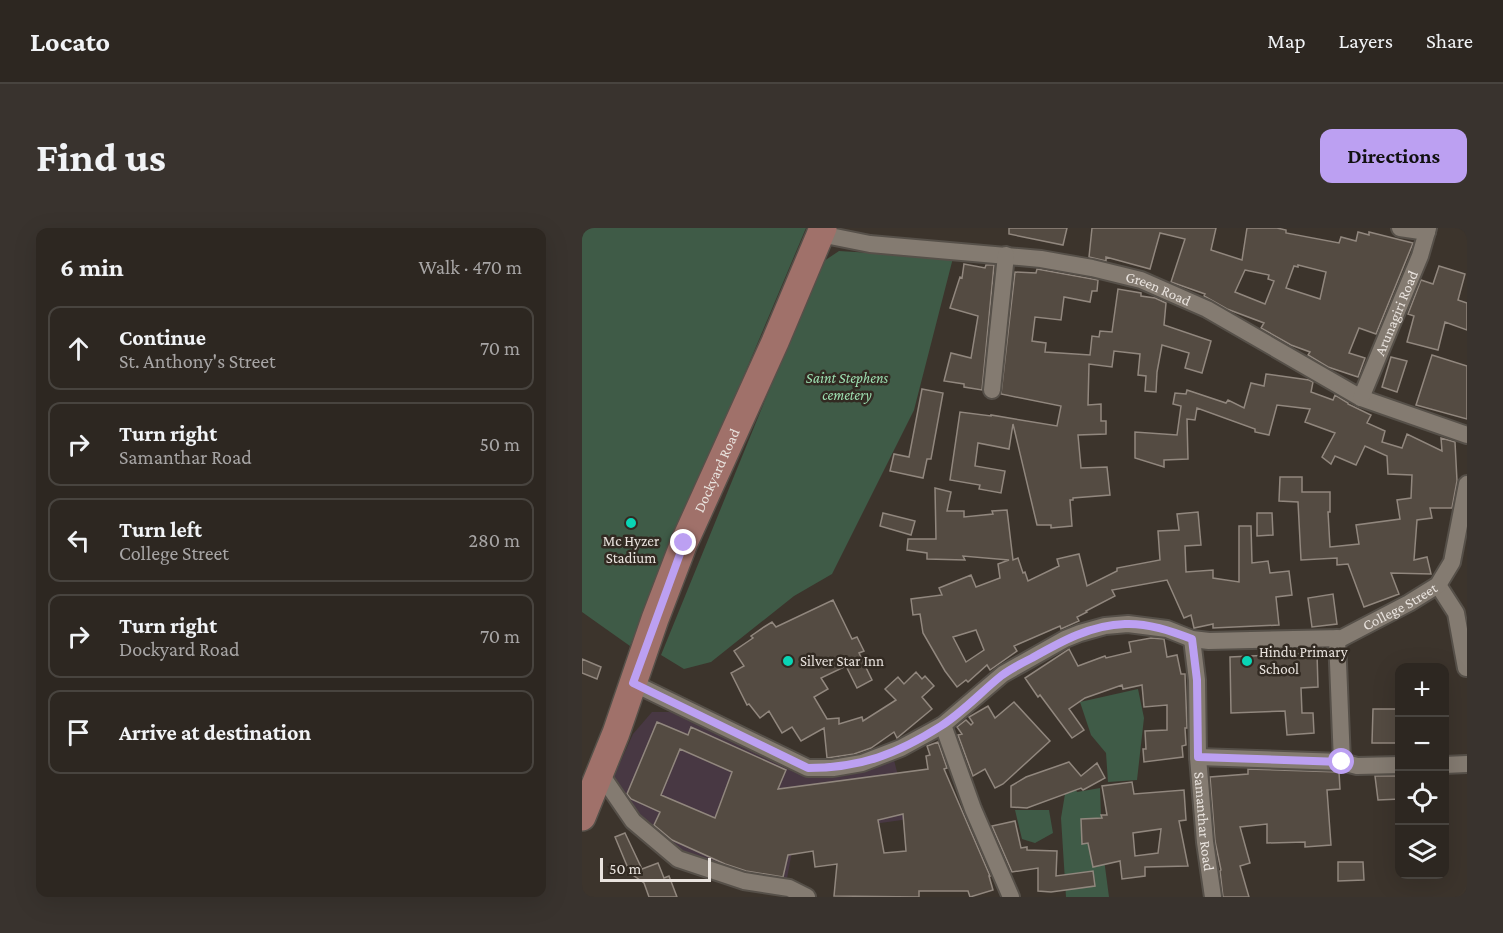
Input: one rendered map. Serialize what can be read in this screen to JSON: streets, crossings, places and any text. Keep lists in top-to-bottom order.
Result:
{
  "streets": {
    "main road": ["Dockyard Road"],
    "street": [
      "Green Road",
      "Arunagiri Road",
      "College Street",
      "Samanthar Road"
    ]
  },
  "crossings": [
    ["Green Road", "Arunagiri Road"],
    ["Green Road", "Dockyard Road"],
    ["Dockyard Road", "College Street"],
    ["College Street", "Samanthar Road"]
  ],
  "parks": ["Saint Stephens cemetery"],
  "places": ["Mc Hyzer Stadium", "Silver Star Inn", "Hindu Primary School"],
  "scale_bar": "50 m",
  "page": {
    "header": "Locato",
    "nav": ["Map", "Layers", "Share"],
    "buttons": "Directions",
    "title": "Find us",
    "heading": ["6 min", "Walk · 470 m"],
    "list": [
      ["Continue", "St. Anthony's Street", "70 m"],
      ["Turn right", "Samanthar Road", "50 m"],
      ["Turn left", "College Street", "280 m"],
      ["Turn right", "Dockyard Road", "70 m"],
      "Arrive at destination"
    ],
    "map_buttons": ["+", "−"],
    "scale": "50 m"
  }
}
